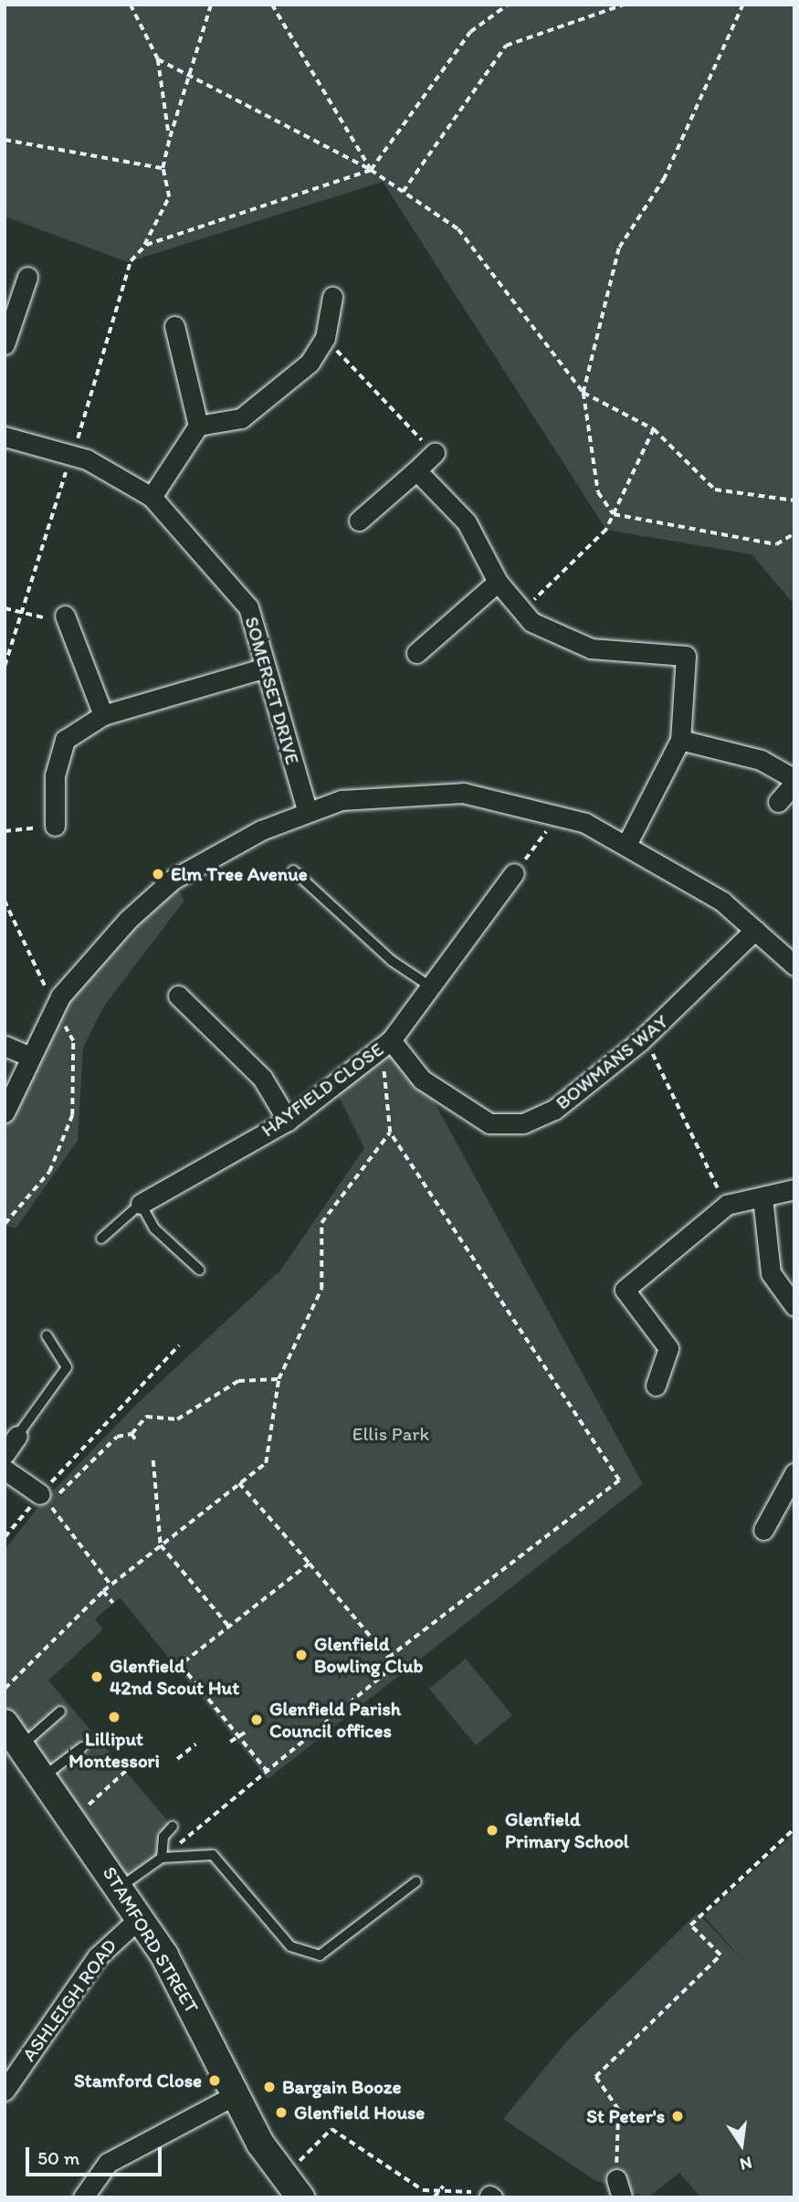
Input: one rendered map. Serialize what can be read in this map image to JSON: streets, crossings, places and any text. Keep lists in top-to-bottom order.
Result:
{
  "streets": {
    "street": [
      "SOMERSET DRIVE",
      "BOWMANS WAY",
      "HAYFIELD CLOSE",
      "STAMFORD STREET",
      "ASHLEIGH ROAD"
    ]
  },
  "crossings": [
    ["BOWMANS WAY", "HAYFIELD CLOSE"],
    ["STAMFORD STREET", "ASHLEIGH ROAD"]
  ],
  "parks": ["Ellis Park"],
  "places": [
    "Elm Tree Avenue",
    "Glenfield Bowling Club",
    "Glenfield 42nd Scout Hut",
    "Lilliput Montessori",
    "Glenfield Parish Council offices",
    "Glenfield Primary School",
    "Stamford Close",
    "Bargain Booze",
    "Glenfield House",
    "St Peter's"
  ],
  "scale_bar": "50 m",
  "north": "bottom"
}
